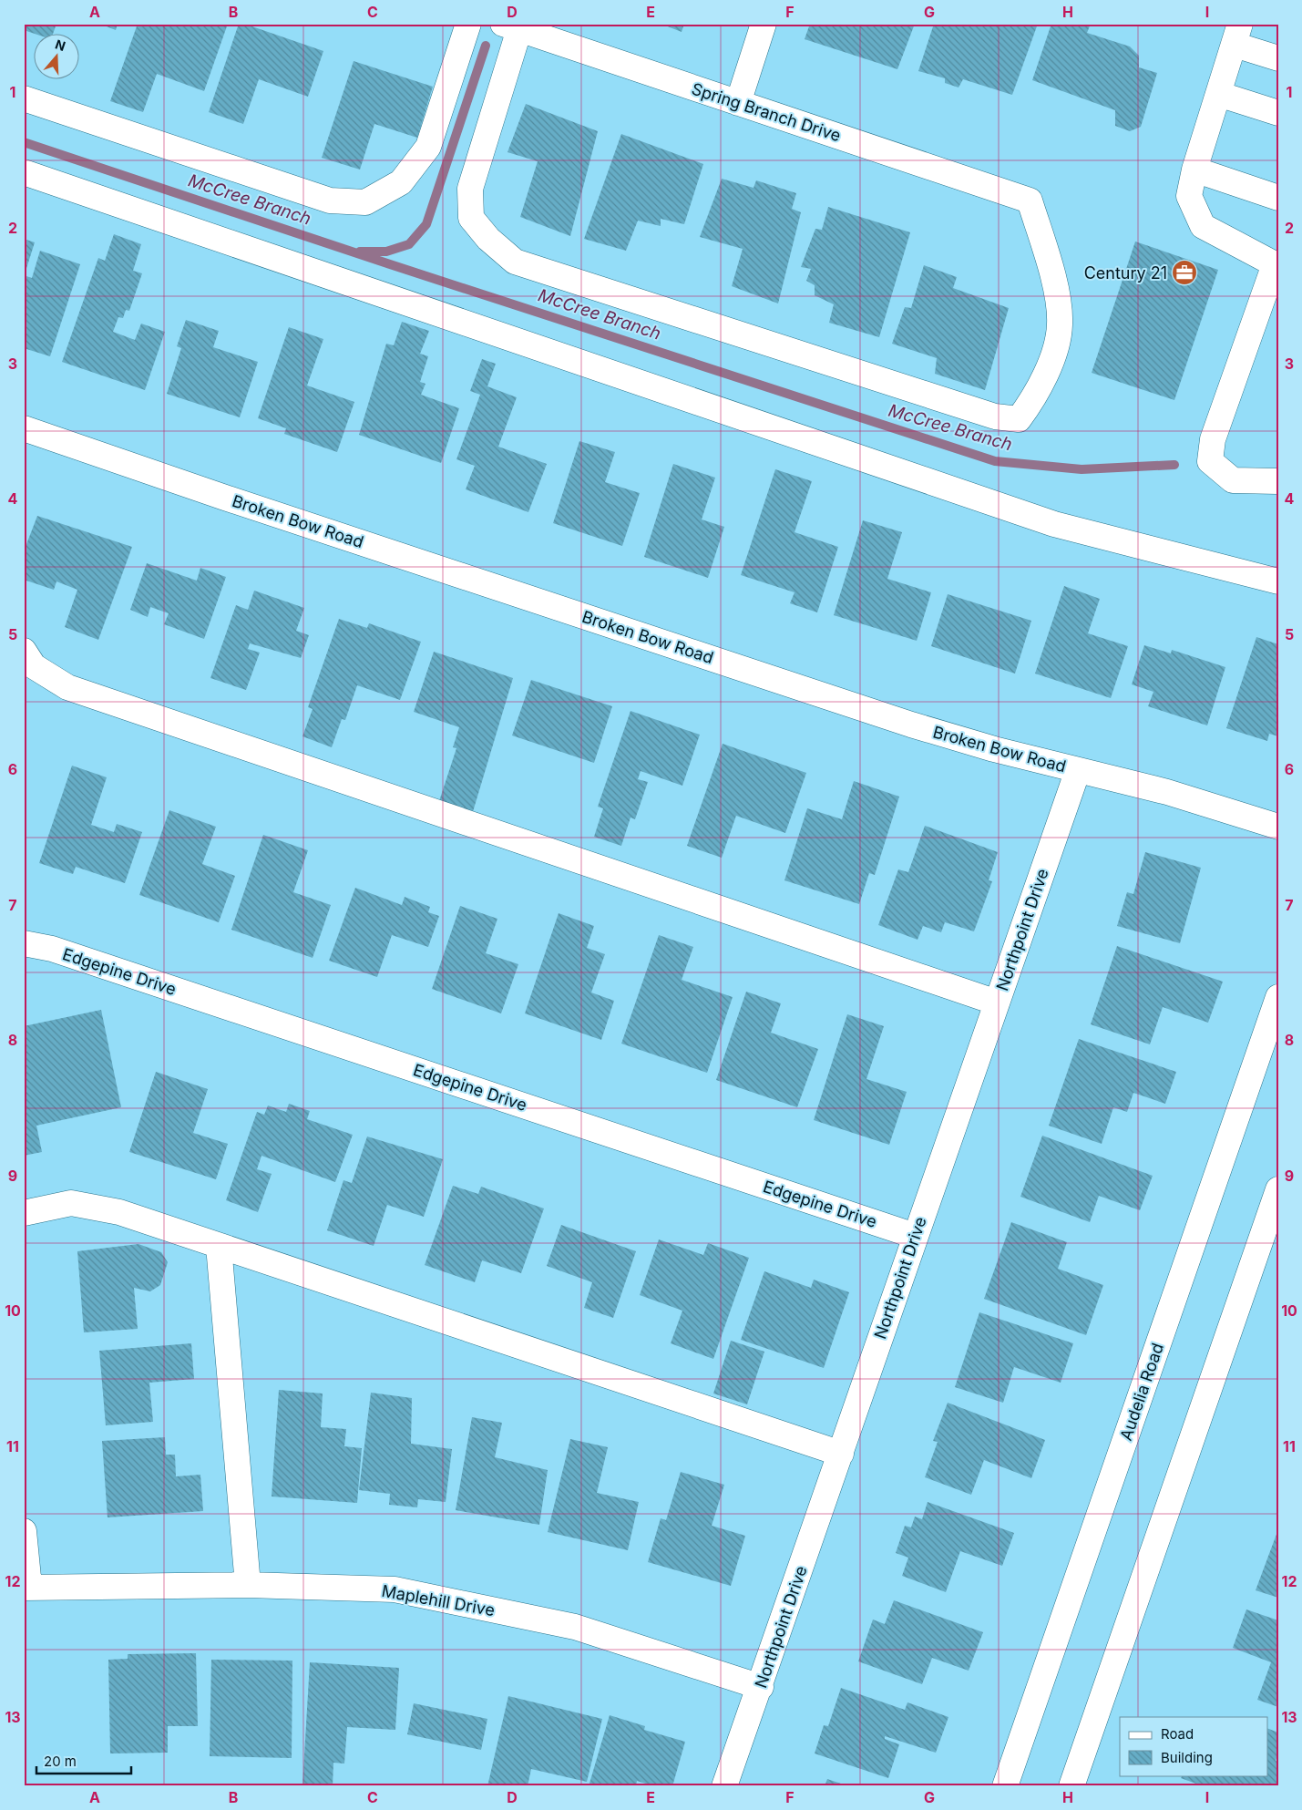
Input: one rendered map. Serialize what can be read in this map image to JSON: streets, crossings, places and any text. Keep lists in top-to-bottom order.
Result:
{
  "streets": {
    "street": [
      "Spring Branch Drive",
      "Broken Bow Road",
      "Northpoint Drive",
      "Edgepine Drive",
      "Audelia Road",
      "Maplehill Drive"
    ]
  },
  "crossings": [
    ["Broken Bow Road", "Northpoint Drive"],
    ["Northpoint Drive", "Edgepine Drive"],
    ["Northpoint Drive", "Maplehill Drive"]
  ],
  "water": ["McCree Branch"],
  "places": {
    "office": ["Century 21"]
  },
  "legend": ["Road", "Building"],
  "scale_bar": "20 m",
  "north": "top",
  "grid": {
    "columns": [
      "A",
      "B",
      "C",
      "D",
      "E",
      "F",
      "G",
      "H",
      "I"
    ],
    "rows": [
      "1",
      "2",
      "3",
      "4",
      "5",
      "6",
      "7",
      "8",
      "9",
      "10",
      "11",
      "12",
      "13"
    ]
  }
}
